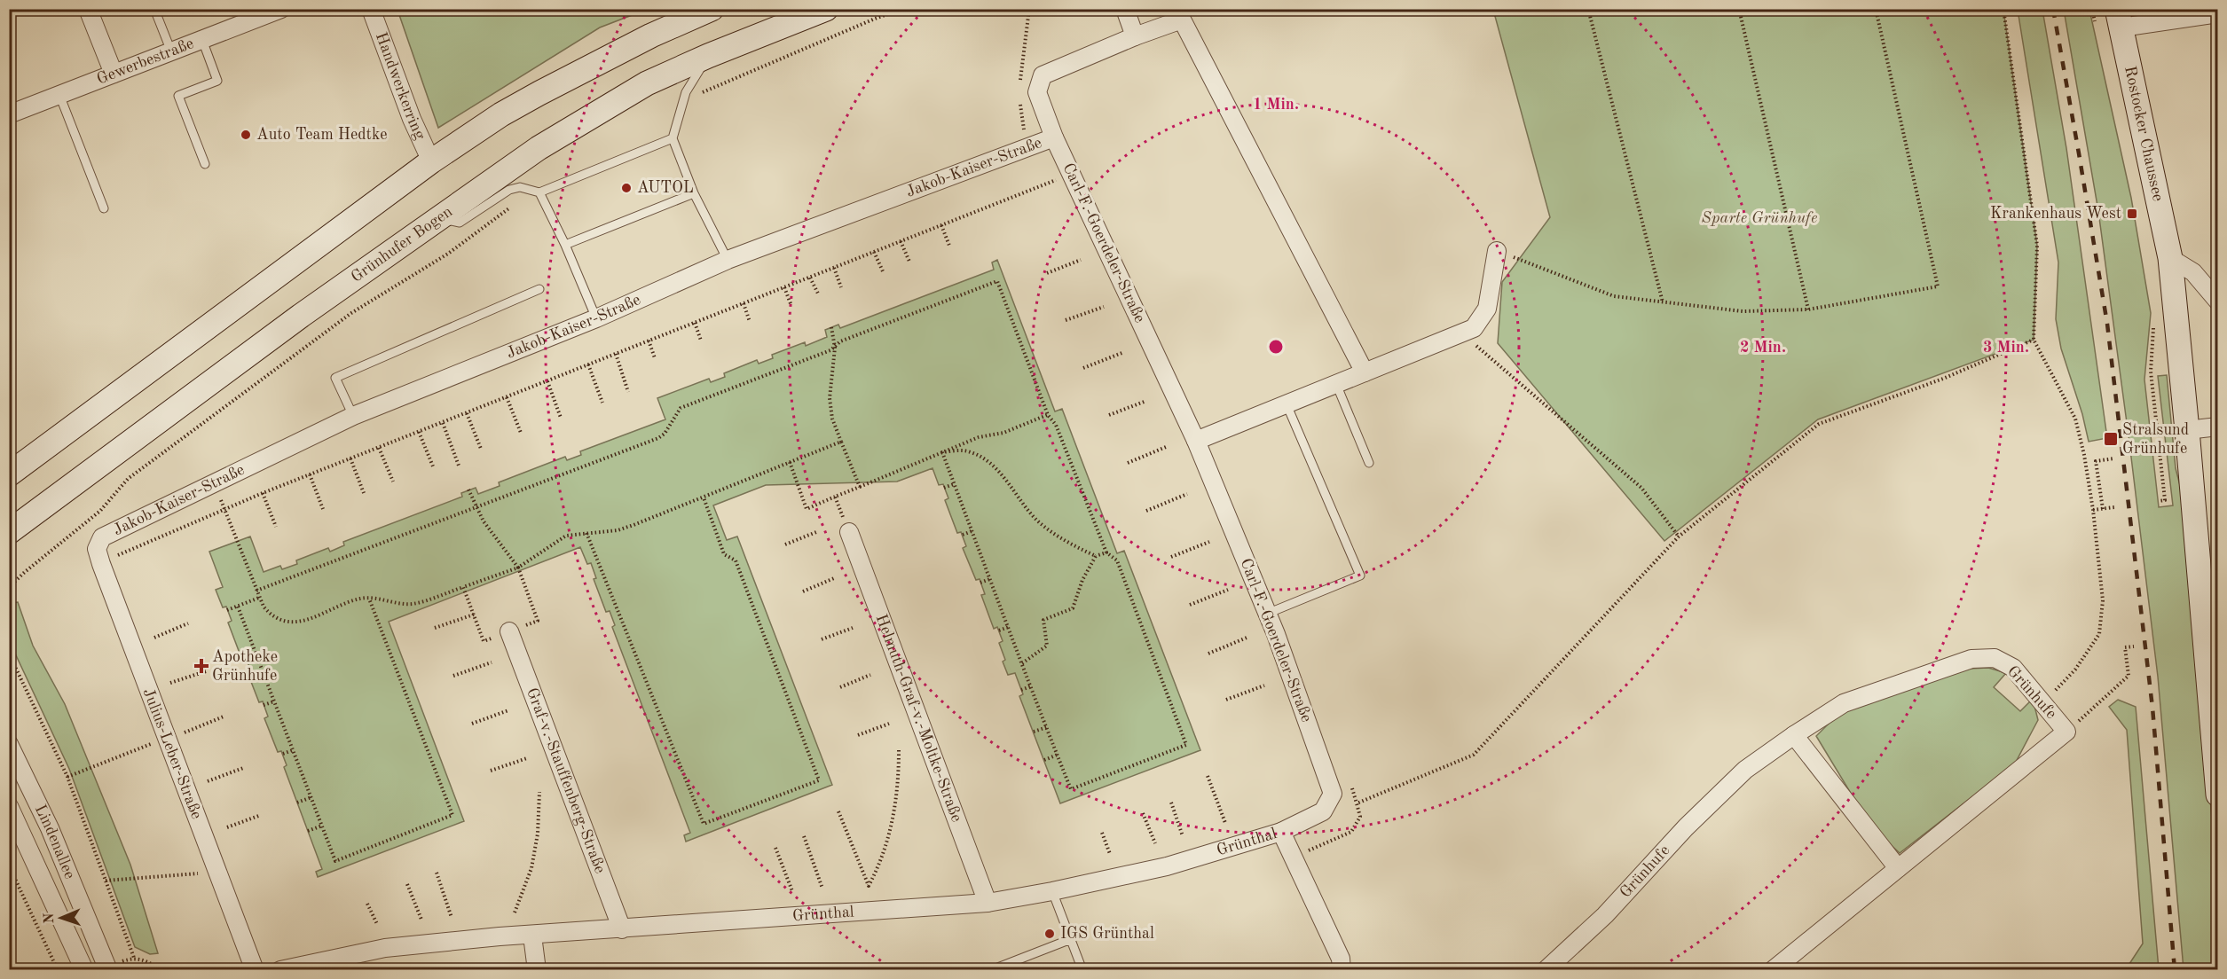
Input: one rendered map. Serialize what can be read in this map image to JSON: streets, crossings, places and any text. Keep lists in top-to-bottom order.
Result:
{
  "streets": {
    "main road": ["Rostocker Chaussee", "Grünhufer Bogen"],
    "street": [
      "Gewerbestraße",
      "Handwerkerring",
      "Jakob-Kaiser-Straße",
      "Carl-F.-Goerdeler-Straße",
      "Grünhufe",
      "Helmuth-Graf-v.-Moltke-Straße",
      "Julius-Leber-Straße",
      "Graf-v.-Stauffenberg-Straße",
      "Lindenallee",
      "Grünthal"
    ]
  },
  "crossings": [
    ["Jakob-Kaiser-Straße", "Carl-F.-Goerdeler-Straße"],
    ["Jakob-Kaiser-Straße", "Julius-Leber-Straße"],
    ["Carl-F.-Goerdeler-Straße", "Grünthal"],
    ["Helmuth-Graf-v.-Moltke-Straße", "Grünthal"],
    ["Graf-v.-Stauffenberg-Straße", "Grünthal"]
  ],
  "parks": ["Sparte Grünhufe"],
  "places": {
    "other": ["Auto Team Hedtke", "AUTOL", "IGS Grünthal"],
    "transit": ["Krankenhaus West", "Stralsund Grünhufe"],
    "health": ["Apotheke Grünhufe"]
  },
  "north": "left",
  "rings": ["1 Min.", "2 Min.", "3 Min."]
}
